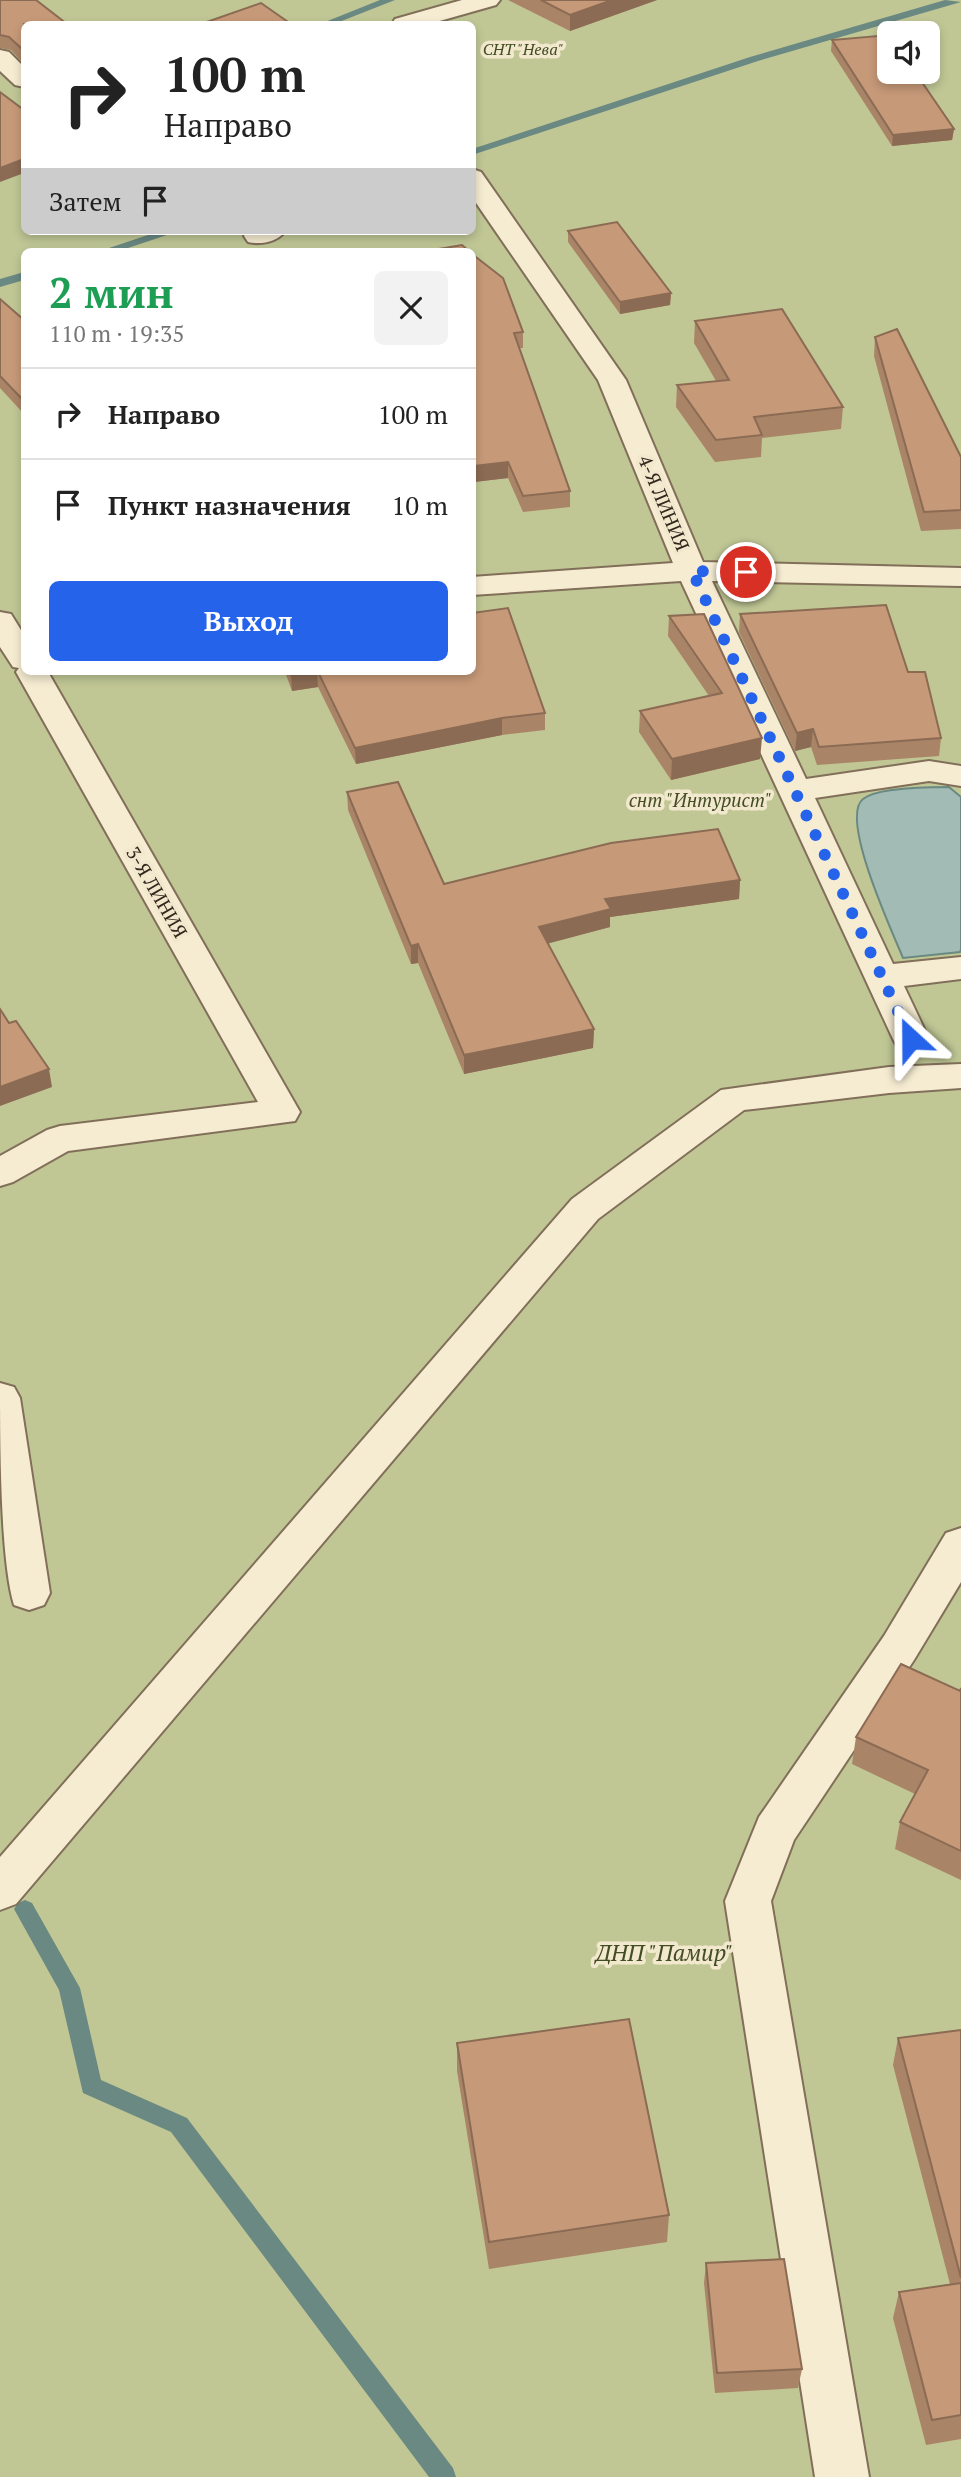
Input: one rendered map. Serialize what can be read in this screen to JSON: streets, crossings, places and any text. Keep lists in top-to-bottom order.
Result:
{
  "streets": {
    "street": ["4-Я ЛИНИЯ", "3-Я ЛИНИЯ"]
  },
  "parks": ["СНТ \"Нева\"", "снт \"Интурист\"", "ДНП \"Памир\""],
  "page": {
    "turn": ["100 m", "Направо"],
    "then": "Затем",
    "heading": ["2 мин", "110 m · 19:35"],
    "list": [
      {
        "name": "Направо",
        "value": "100 m"
      },
      {
        "name": "Пункт назначения",
        "value": "10 m"
      }
    ],
    "buttons": "Выход"
  }
}
